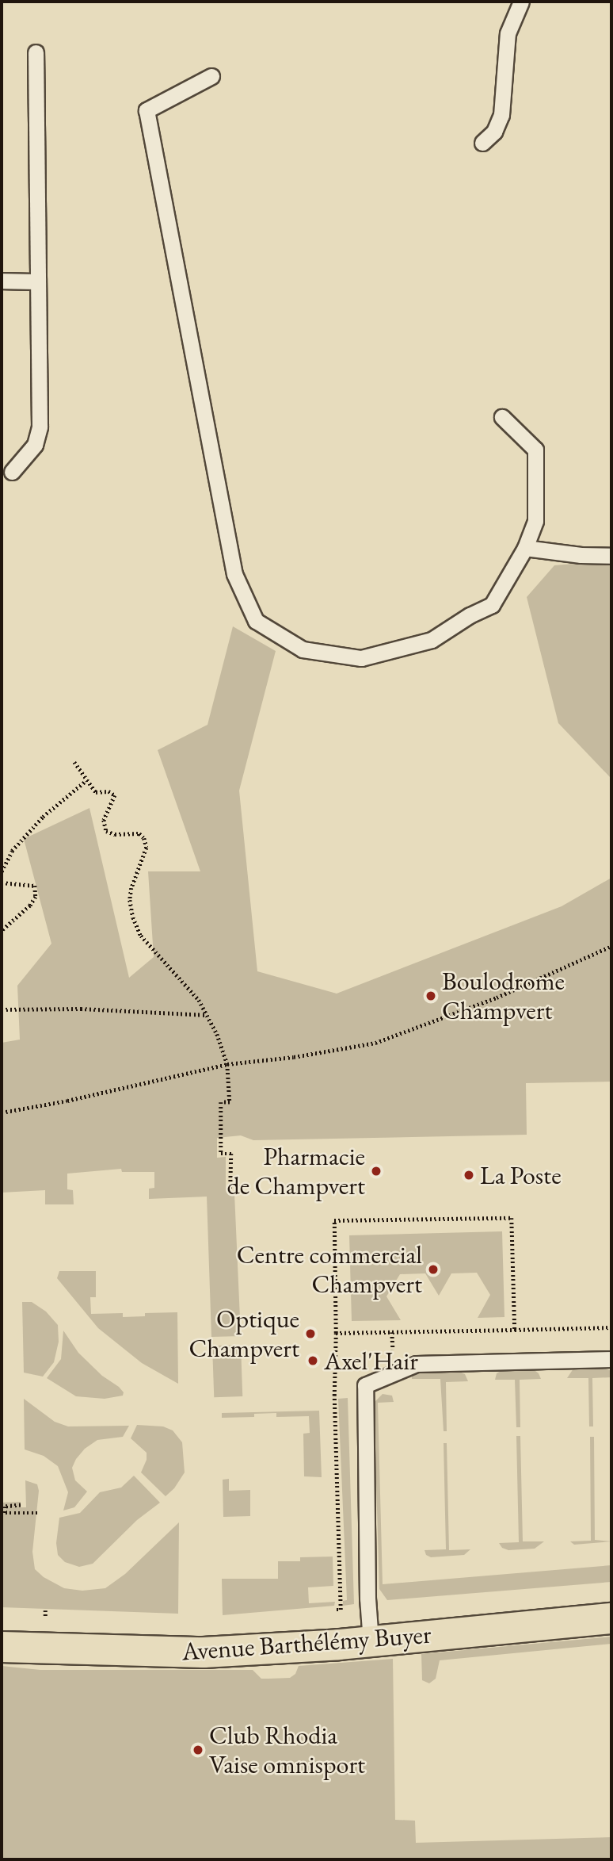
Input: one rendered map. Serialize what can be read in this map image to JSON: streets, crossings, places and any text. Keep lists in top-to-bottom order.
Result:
{
  "streets": {
    "main road": ["Avenue Barthélémy Buyer"]
  },
  "places": [
    "Boulodrome Champvert",
    "Pharmacie de Champvert",
    "La Poste",
    "Centre commercial Champvert",
    "Optique Champvert",
    "Axel'Hair",
    "Club Rhodia Vaise omnisport"
  ]
}
